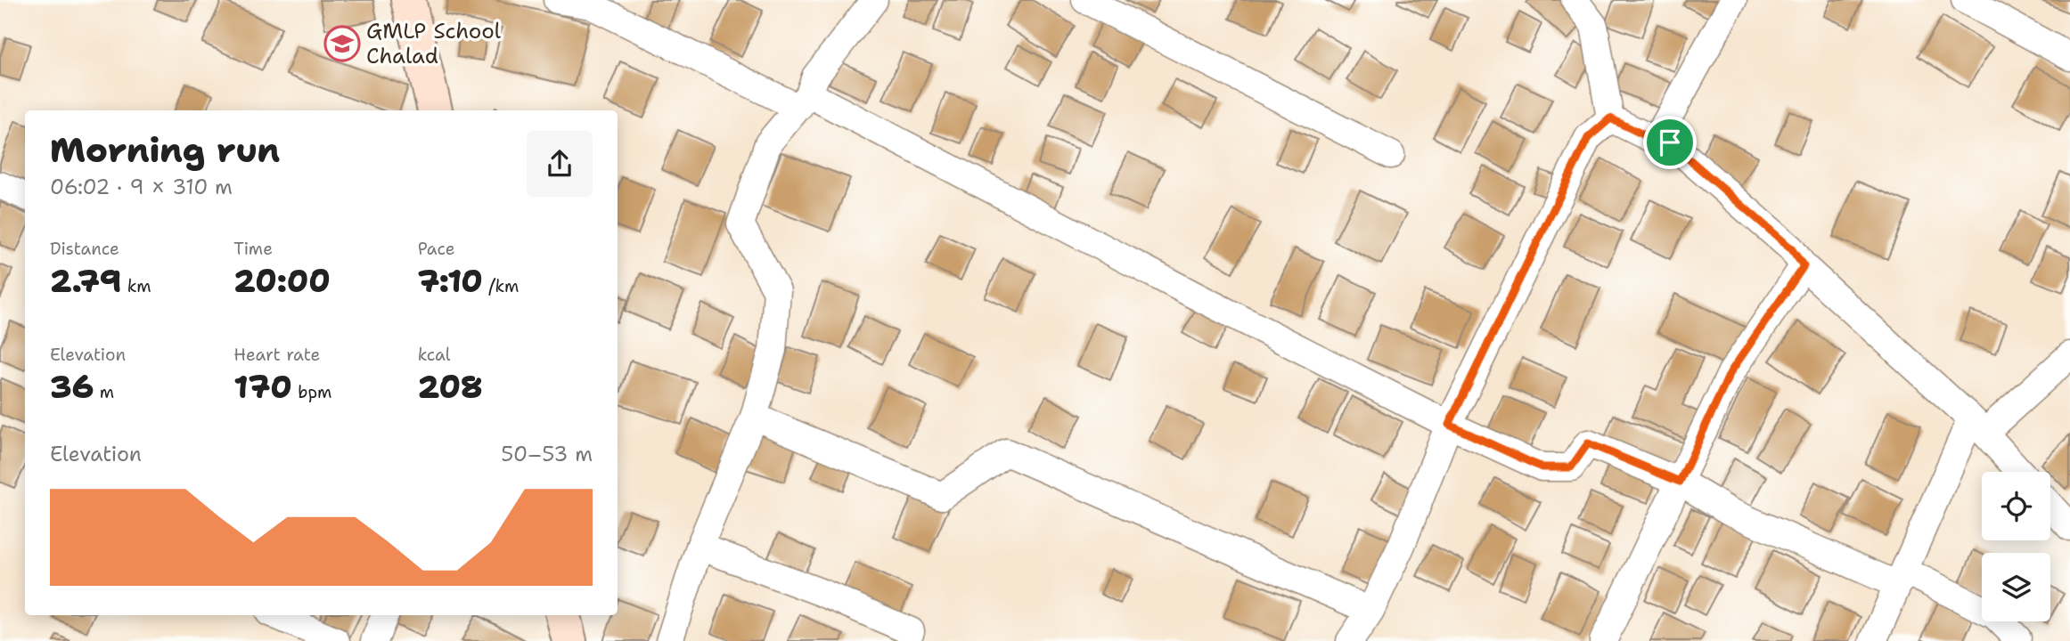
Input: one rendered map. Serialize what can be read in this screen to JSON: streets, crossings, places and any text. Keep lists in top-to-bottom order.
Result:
{
  "places": {
    "school or university": ["GMLP School Chalad"]
  },
  "page": {
    "heading": ["Morning run", "06:02 · 9 × 310 m"],
    "stats": [
      ["Distance", "2.79 km"],
      ["Time", "20:00"],
      ["Pace", "7:10 /km"],
      ["Elevation", "36 m"],
      ["Heart rate", "170 bpm"],
      ["kcal", "208"]
    ],
    "chart": ["Elevation", "50–53 m"]
  }
}
